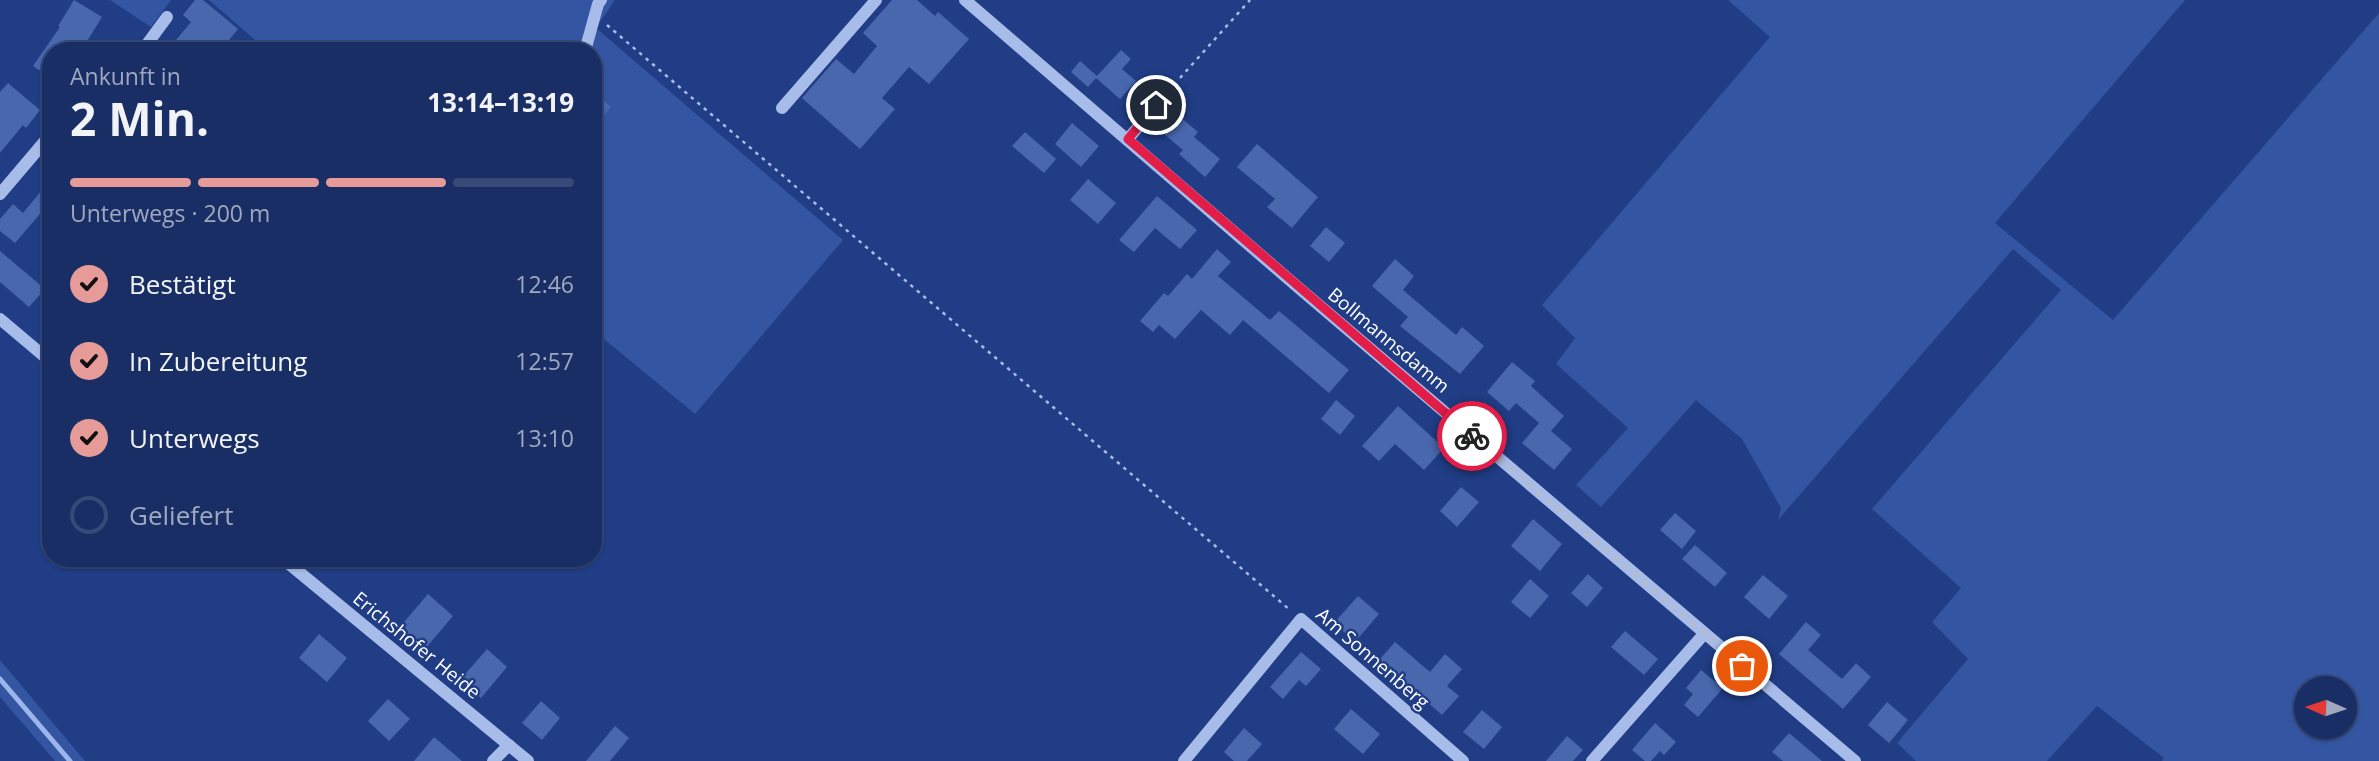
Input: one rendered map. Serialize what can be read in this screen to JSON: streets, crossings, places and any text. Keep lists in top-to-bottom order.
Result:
{
  "streets": {
    "street": ["Bollmannsdamm", "Erichshofer Heide", "Am Sonnenberg"]
  },
  "north": "left",
  "page": {
    "heading": ["2 Min.", "Ankunft in", "13:14–13:19"],
    "bar": "Unterwegs · 200 m",
    "list": [
      ["Bestätigt", "12:46"],
      ["In Zubereitung", "12:57"],
      ["Unterwegs", "13:10"],
      "Geliefert"
    ]
  }
}
